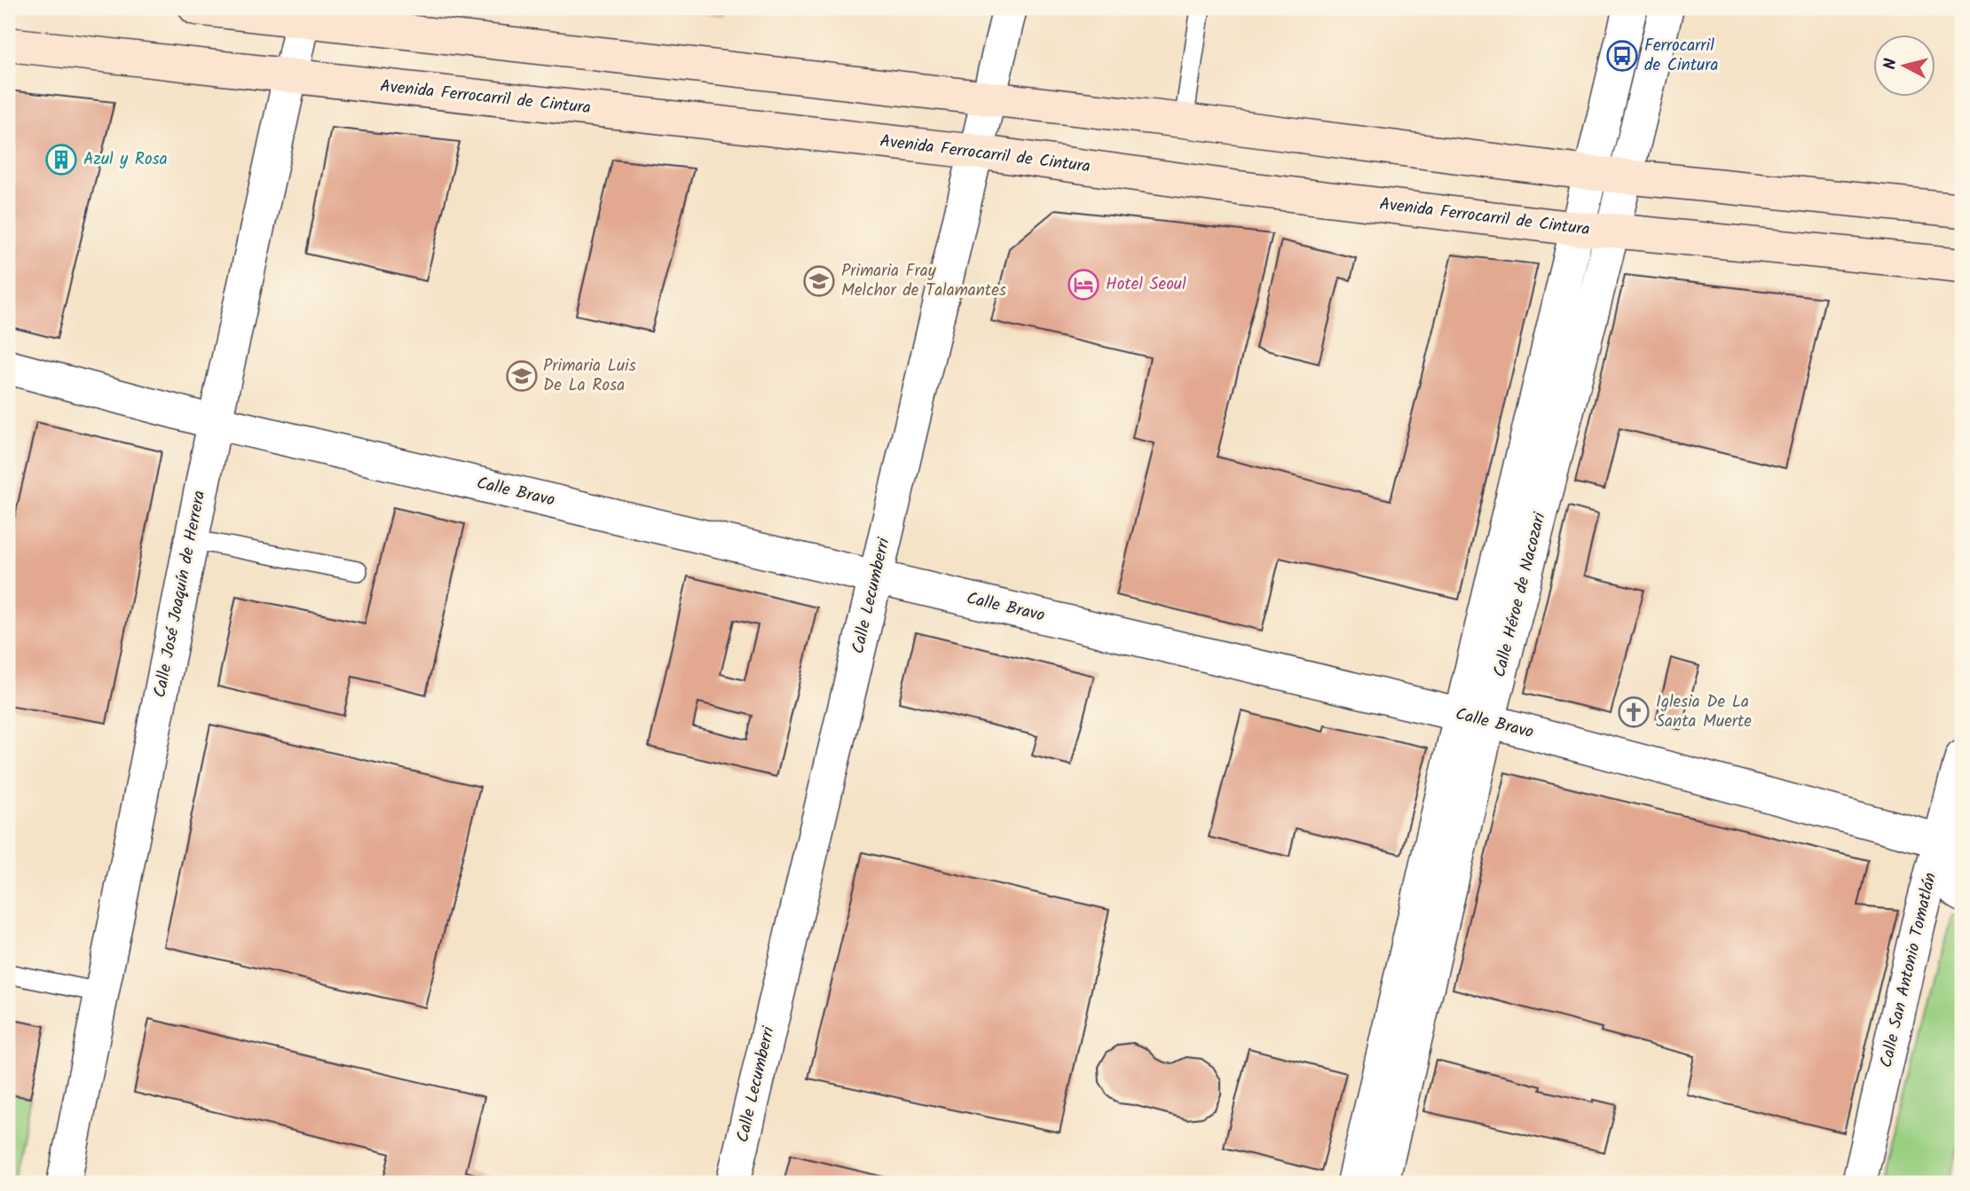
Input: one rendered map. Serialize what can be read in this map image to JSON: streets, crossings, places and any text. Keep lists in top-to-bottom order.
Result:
{
  "streets": {
    "street": [
      "Avenida Ferrocarril de Cintura",
      "Calle Bravo",
      "Calle José Joaquín de Herrera",
      "Calle Héroe de Nacozari",
      "Calle Lecumberri",
      "Calle San Antonio Tomatlán"
    ]
  },
  "crossings": [
    ["Avenida Ferrocarril de Cintura", "Calle José Joaquín de Herrera"],
    ["Avenida Ferrocarril de Cintura", "Calle Héroe de Nacozari"],
    ["Avenida Ferrocarril de Cintura", "Calle Lecumberri"],
    ["Calle Bravo", "Calle José Joaquín de Herrera"],
    ["Calle Bravo", "Calle Héroe de Nacozari"],
    ["Calle Bravo", "Calle Lecumberri"],
    ["Calle Bravo", "Calle San Antonio Tomatlán"]
  ],
  "places": {
    "bus stop": ["Ferrocarril de Cintura"],
    "building": ["Azul y Rosa"],
    "school or university": ["Primaria Fray Melchor de Talamantes", "Primaria Luis De La Rosa"],
    "hotel": ["Hotel Seoul"],
    "church": ["Iglesia De La Santa Muerte"]
  },
  "north": "left"
}
